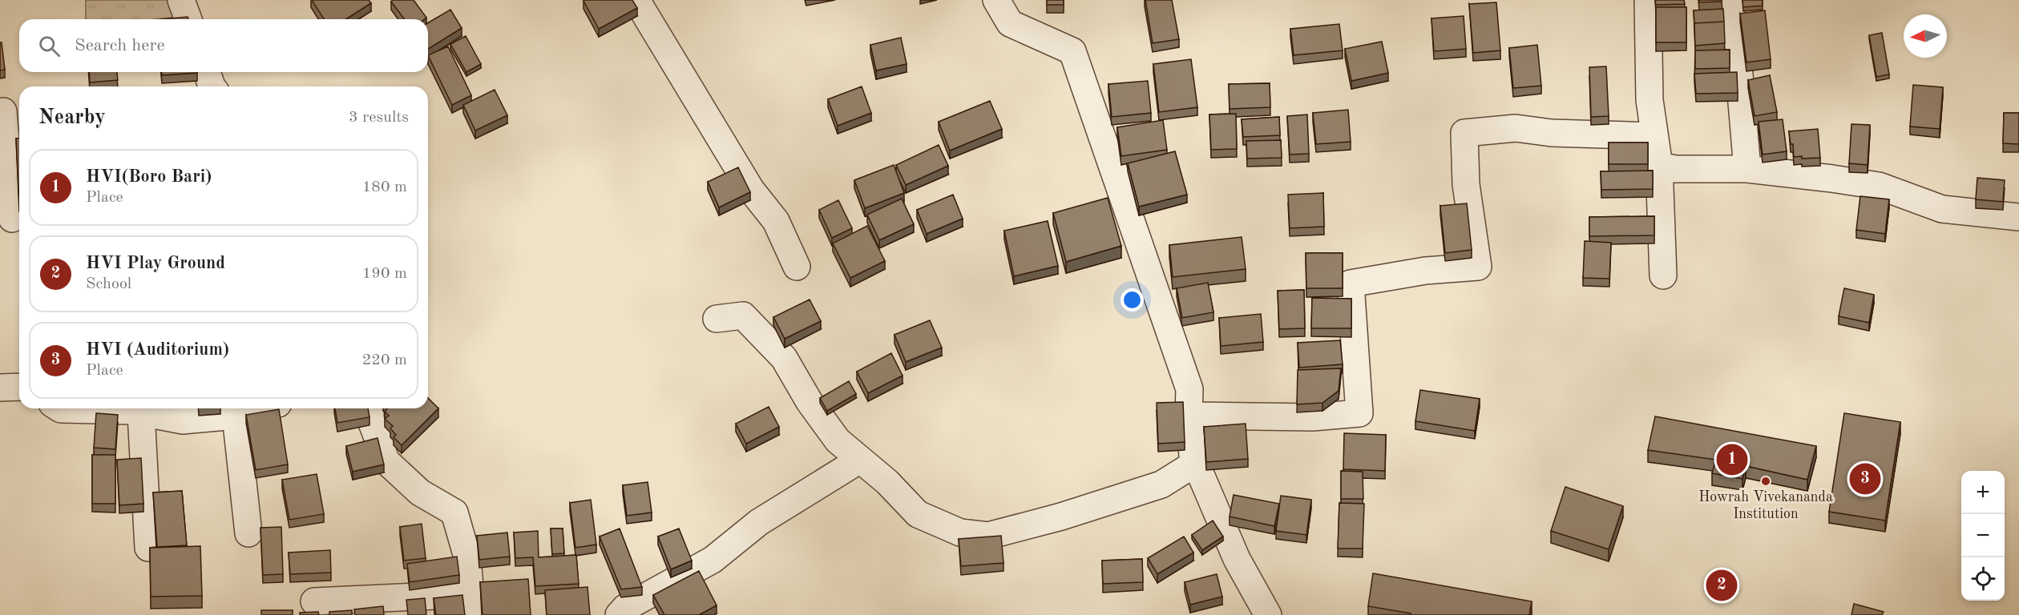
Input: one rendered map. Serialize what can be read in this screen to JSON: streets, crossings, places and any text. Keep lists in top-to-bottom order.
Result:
{
  "places": ["Howrah Vivekananda Institution"],
  "north": "left",
  "page": {
    "search": "Search here",
    "heading": ["Nearby", "3 results"],
    "list": [
      {
        "mark": "1",
        "name": "HVI(Boro Bari)",
        "note": "Place",
        "value": "180 m"
      },
      {
        "mark": "2",
        "name": "HVI Play Ground",
        "note": "School",
        "value": "190 m"
      },
      {
        "mark": "3",
        "name": "HVI (Auditorium)",
        "note": "Place",
        "value": "220 m"
      }
    ],
    "pins": ["1", "3", "2"],
    "map_buttons": ["+", "−"]
  }
}
